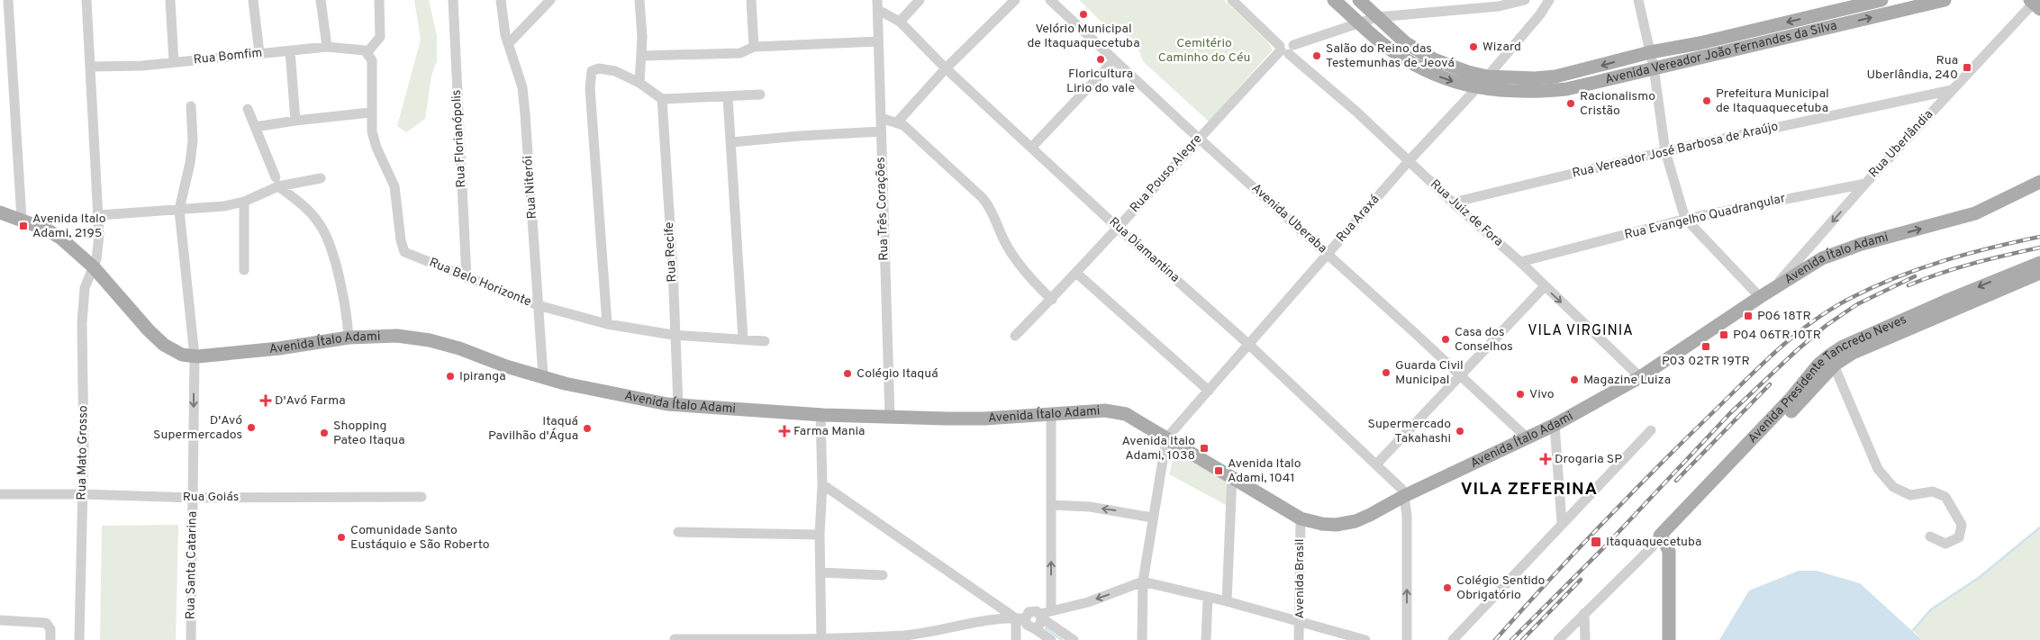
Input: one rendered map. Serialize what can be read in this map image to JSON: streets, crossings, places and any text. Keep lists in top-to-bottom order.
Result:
{
  "streets": {
    "main road": ["Avenida Vereador João Fernandes da Silva", "Avenida Ítalo Adami", "Avenida Presidente Tancredo Neves"],
    "street": [
      "Rua Bomfim",
      "Rua Florianópolis",
      "Rua Uberlândia",
      "Rua Vereador José Barbosa de Araújo",
      "Rua Pouso Alegre",
      "Rua Niterói",
      "Rua Três Corações",
      "Rua Juiz de Fora",
      "Rua Evangelho Quadrangular",
      "Avenida Uberaba",
      "Rua Araxá",
      "Rua Diamantina",
      "Rua Recife",
      "Rua Belo Horizonte",
      "Rua Mato Grosso",
      "Rua Goiás",
      "Rua Santa Catarina",
      "Avenida Brasil"
    ]
  },
  "crossings": [
    ["Avenida Vereador João Fernandes da Silva", "Rua Pouso Alegre"],
    ["Avenida Vereador João Fernandes da Silva", "Rua Araxá"],
    ["Rua Bomfim", "Rua Belo Horizonte"],
    ["Rua Bomfim", "Rua Mato Grosso"],
    ["Rua Florianópolis", "Rua Belo Horizonte"],
    ["Rua Uberlândia", "Rua Vereador José Barbosa de Araújo"],
    ["Rua Uberlândia", "Rua Evangelho Quadrangular"],
    ["Rua Uberlândia", "Avenida Ítalo Adami"],
    ["Rua Vereador José Barbosa de Araújo", "Rua Juiz de Fora"],
    ["Rua Pouso Alegre", "Rua Juiz de Fora"],
    ["Rua Pouso Alegre", "Avenida Uberaba"],
    ["Rua Pouso Alegre", "Rua Diamantina"],
    ["Rua Niterói", "Avenida Ítalo Adami"],
    ["Rua Niterói", "Rua Belo Horizonte"],
    ["Rua Três Corações", "Rua Diamantina"],
    ["Rua Três Corações", "Avenida Ítalo Adami"],
    ["Rua Juiz de Fora", "Rua Evangelho Quadrangular"],
    ["Rua Juiz de Fora", "Rua Araxá"],
    ["Rua Juiz de Fora", "Avenida Ítalo Adami"],
    ["Avenida Uberaba", "Rua Araxá"],
    ["Avenida Uberaba", "Avenida Ítalo Adami"],
    ["Rua Araxá", "Rua Diamantina"],
    ["Rua Araxá", "Avenida Ítalo Adami"],
    ["Rua Diamantina", "Avenida Ítalo Adami"],
    ["Rua Recife", "Avenida Ítalo Adami"],
    ["Rua Recife", "Rua Belo Horizonte"],
    ["Avenida Ítalo Adami", "Rua Mato Grosso"],
    ["Avenida Ítalo Adami", "Rua Santa Catarina"],
    ["Avenida Ítalo Adami", "Avenida Brasil"],
    ["Rua Mato Grosso", "Rua Goiás"],
    ["Rua Goiás", "Rua Santa Catarina"]
  ],
  "districts": ["VILA VIRGINIA", "VILA ZEFERINA"],
  "parks": ["Cemitério Caminho do Céu"],
  "places": {
    "other": [
      "Velório Municipal de Itaquaquecetuba",
      "Wizard",
      "Salão do Reino das Testemunhas de Jeová",
      "Floricultura Lirio do vale",
      "Prefeitura Municipal de Itaquaquecetuba",
      "Racionalismo Cristão",
      "Casa dos Conselhos",
      "Guarda Civil Municipal",
      "Colégio Itaquá",
      "Ipiranga",
      "Magazine Luiza",
      "Vivo",
      "D'Avó Supermercados",
      "Itaquá Pavilhão d'Água",
      "Supermercado Takahashi",
      "Shopping Pateo Itaqua",
      "Comunidade Santo Eustáquio e São Roberto",
      "Colégio Sentido Obrigatório"
    ],
    "transit": [
      "Rua Uberlândia, 240",
      "Avenida Italo Adami, 2195",
      "P06 18TR",
      "P04 06TR 10TR",
      "P03 02TR 19TR",
      "Avenida Italo Adami, 1038",
      "Avenida Italo Adami, 1041",
      "Itaquaquecetuba"
    ],
    "health": ["D'Avó Farma", "Farma Mania", "Drogaria SP"]
  }
}
